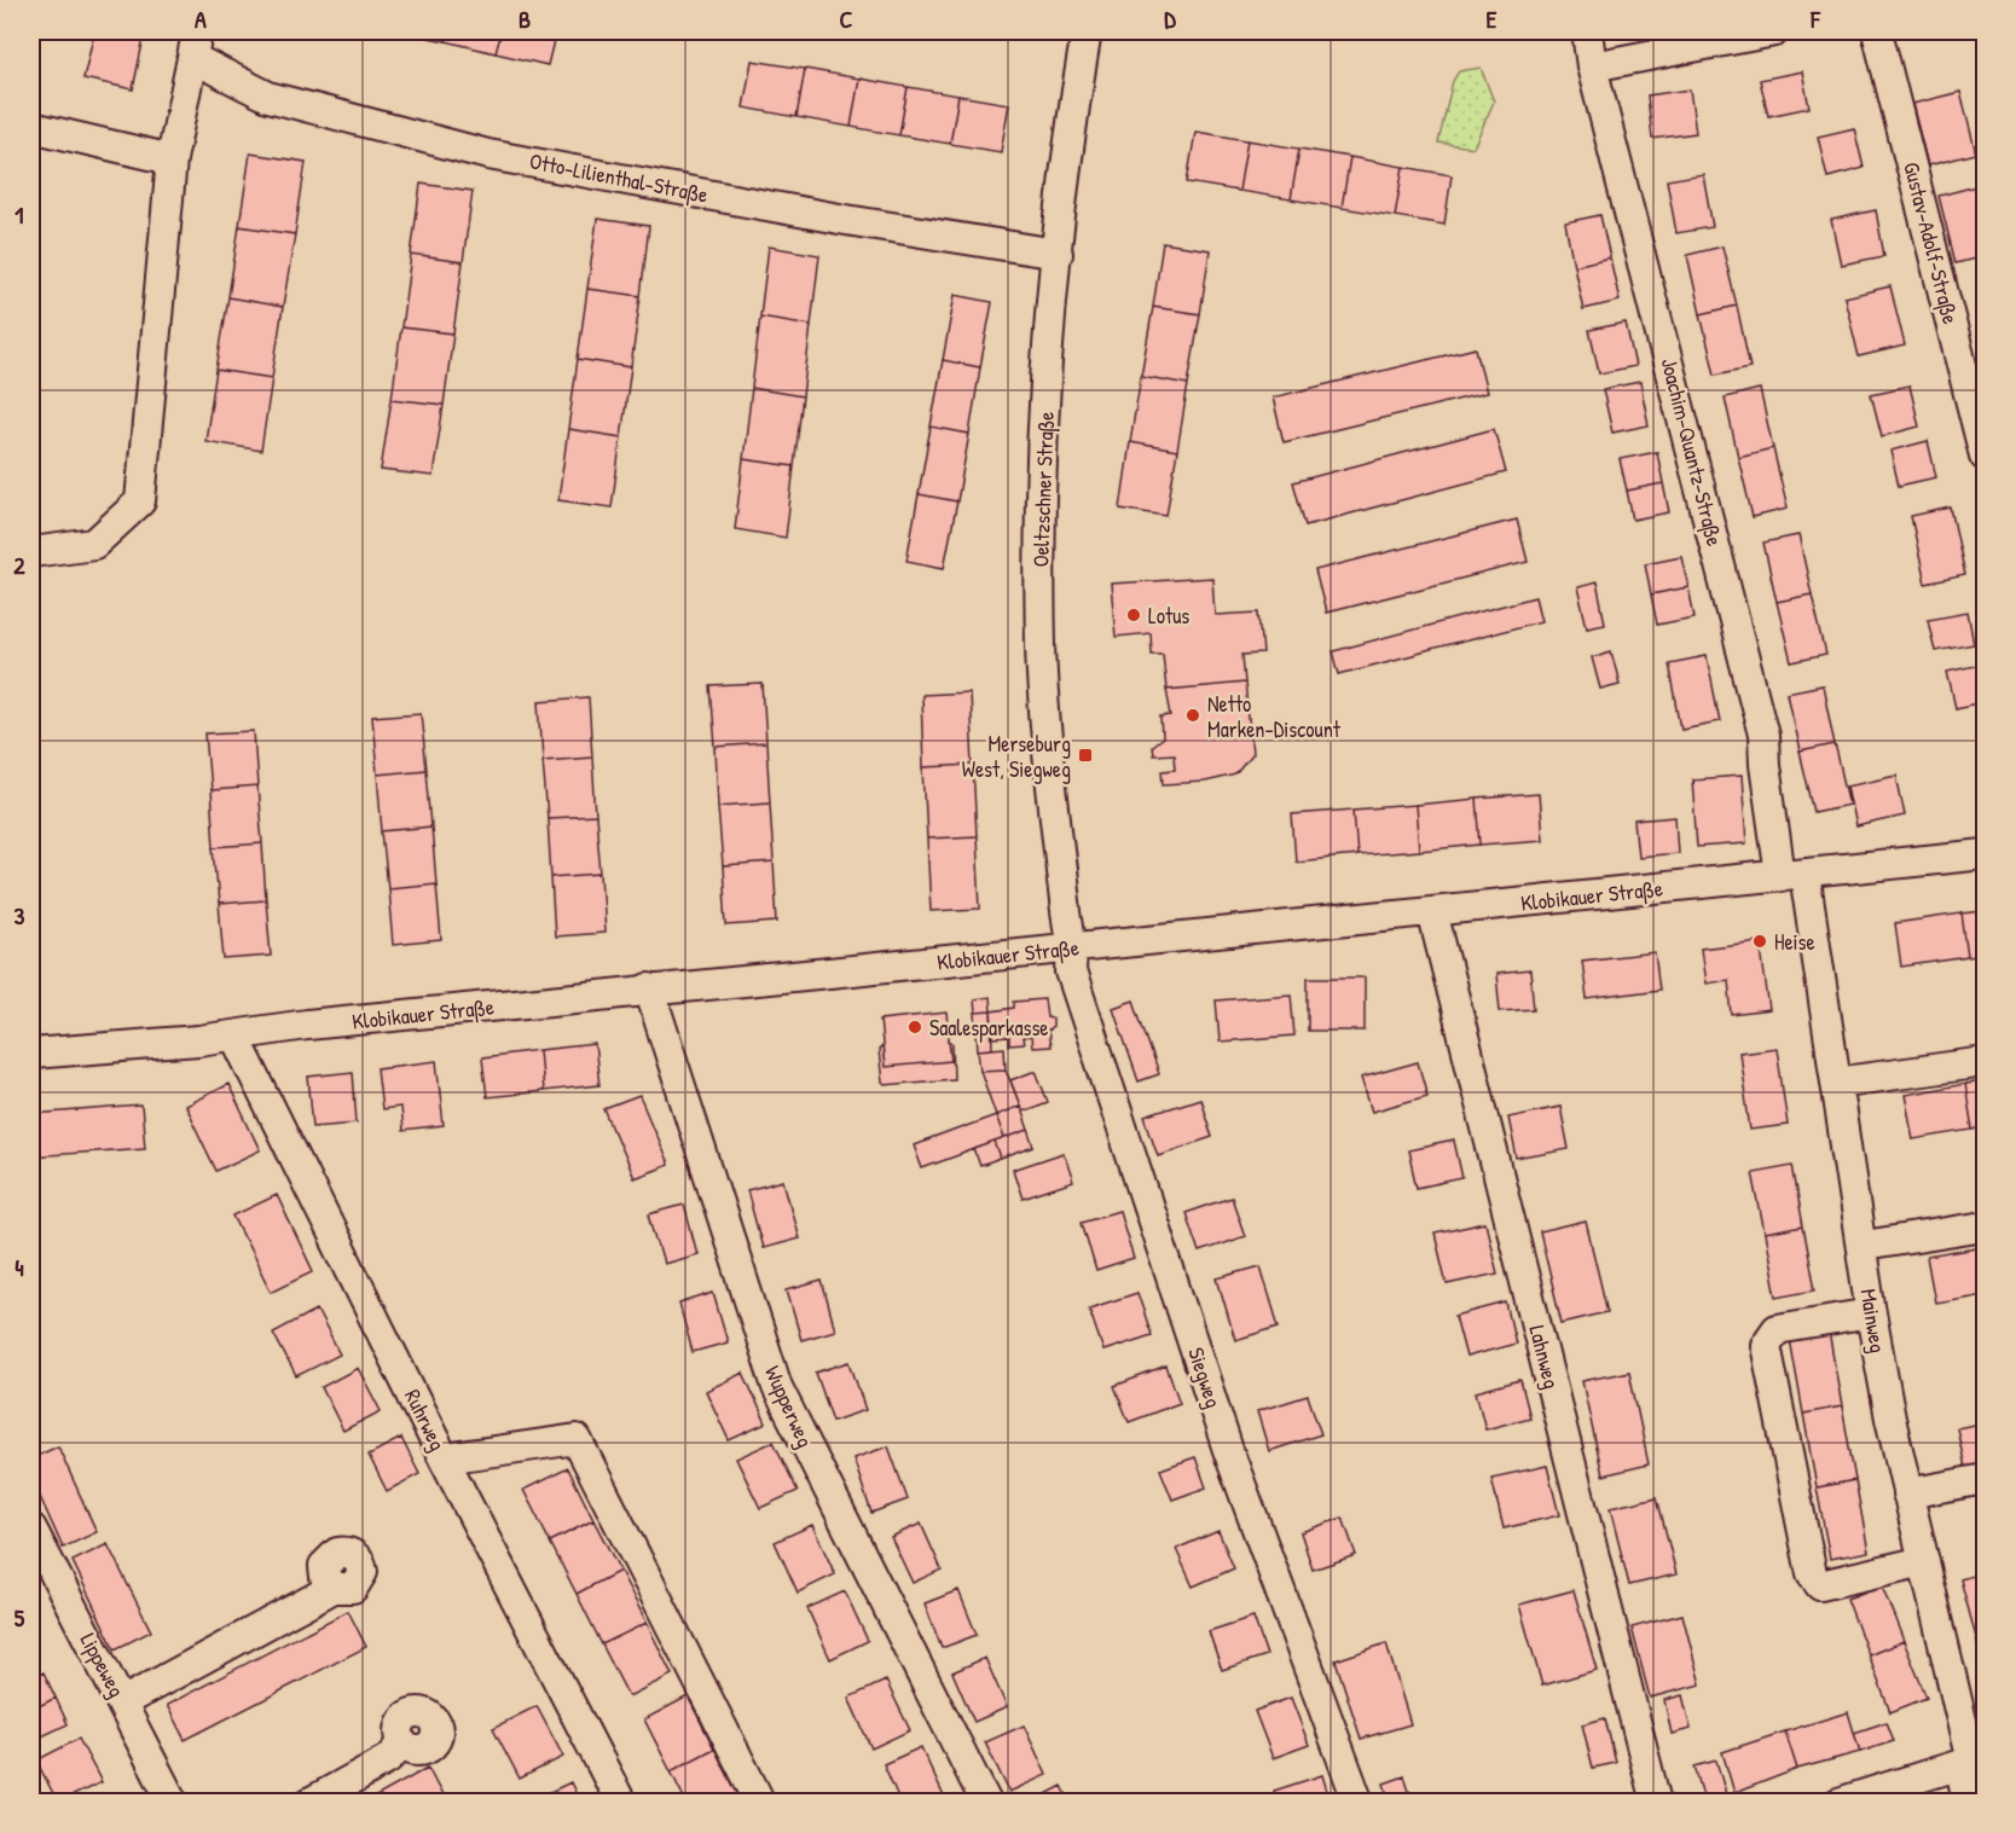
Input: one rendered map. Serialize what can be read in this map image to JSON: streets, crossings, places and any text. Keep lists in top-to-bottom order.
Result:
{
  "streets": {
    "street": [
      "Otto-Lilienthal-Straße",
      "Gustav-Adolf-Straße",
      "Joachim-Quantz-Straße",
      "Oeltzschner Straße",
      "Klobikauer Straße",
      "Mainweg",
      "Lahnweg",
      "Siegweg",
      "Wupperweg",
      "Ruhrweg",
      "Lippeweg"
    ]
  },
  "crossings": [
    ["Otto-Lilienthal-Straße", "Oeltzschner Straße"],
    ["Joachim-Quantz-Straße", "Klobikauer Straße"],
    ["Joachim-Quantz-Straße", "Mainweg"],
    ["Oeltzschner Straße", "Klobikauer Straße"],
    ["Oeltzschner Straße", "Siegweg"],
    ["Klobikauer Straße", "Mainweg"],
    ["Klobikauer Straße", "Lahnweg"],
    ["Klobikauer Straße", "Siegweg"],
    ["Klobikauer Straße", "Wupperweg"],
    ["Klobikauer Straße", "Ruhrweg"]
  ],
  "places": {
    "other": [
      "Lotus",
      "Netto Marken-Discount",
      "Heise",
      "Saalesparkasse"
    ],
    "transit": ["Merseburg West, Siegweg"]
  },
  "grid": {
    "columns": [
      "A",
      "B",
      "C",
      "D",
      "E",
      "F"
    ],
    "rows": [
      "1",
      "2",
      "3",
      "4",
      "5"
    ]
  }
}
